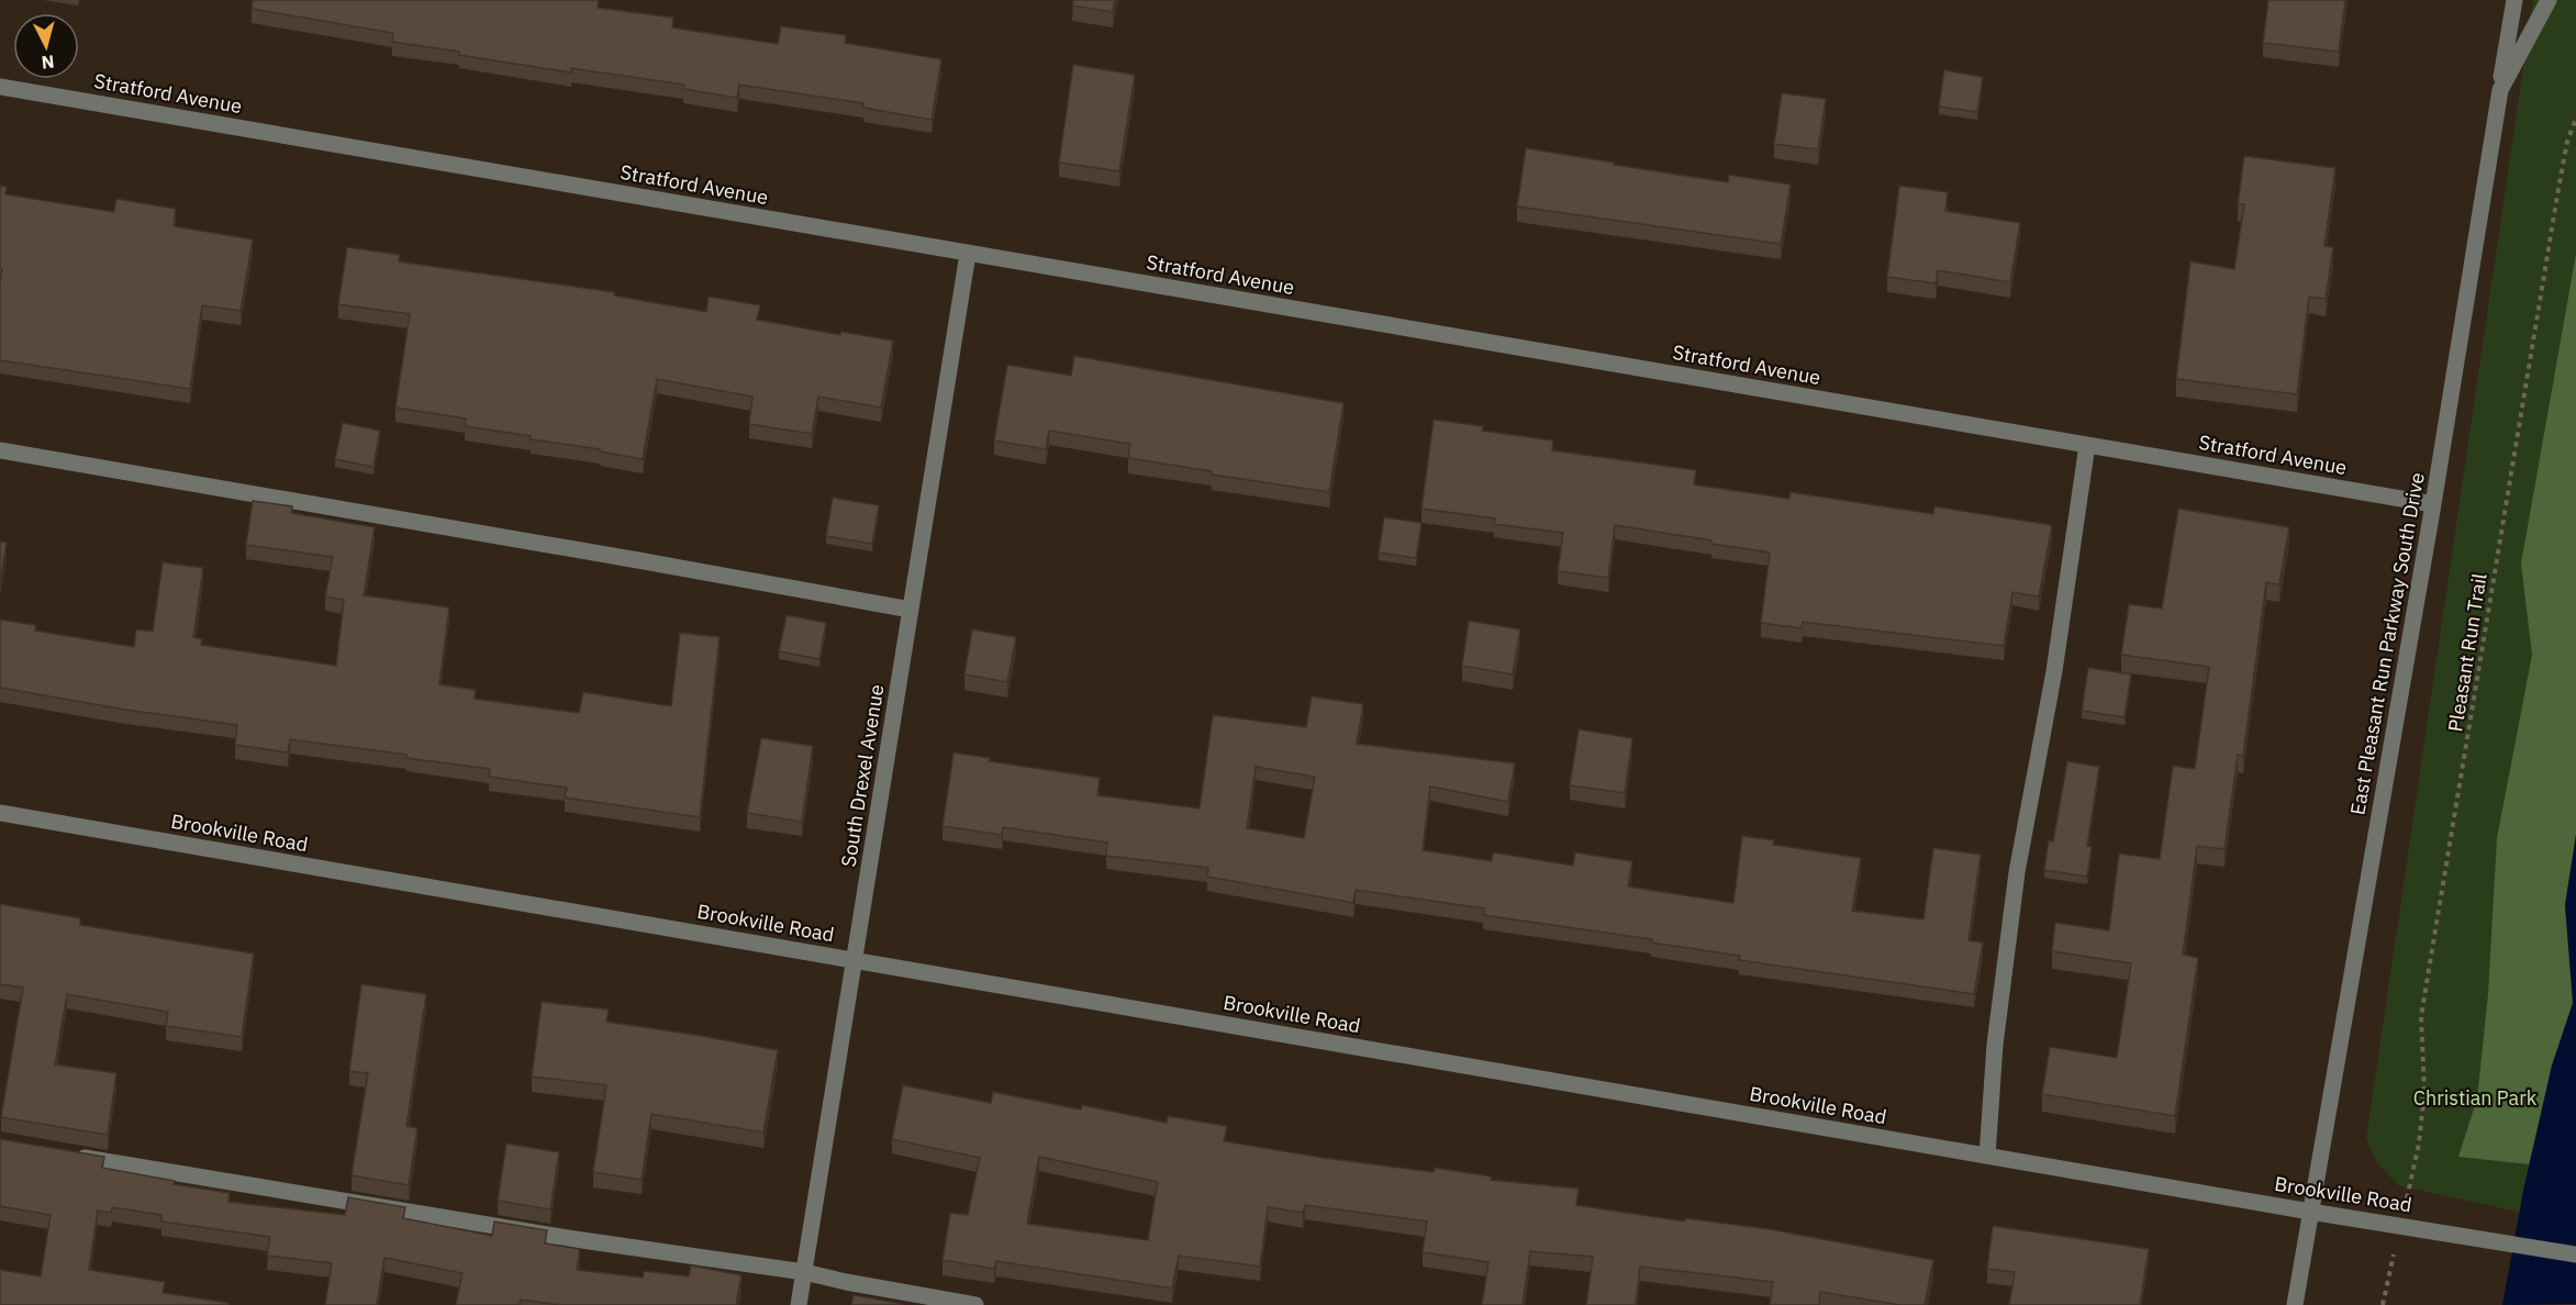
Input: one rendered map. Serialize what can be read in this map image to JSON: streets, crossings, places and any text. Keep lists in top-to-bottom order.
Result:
{
  "streets": {
    "street": [
      "Stratford Avenue",
      "East Pleasant Run Parkway South Drive",
      "South Drexel Avenue",
      "Brookville Road"
    ],
    "path": ["Pleasant Run Trail"]
  },
  "crossings": [
    ["Stratford Avenue", "East Pleasant Run Parkway South Drive"],
    ["Stratford Avenue", "South Drexel Avenue"],
    ["East Pleasant Run Parkway South Drive", "Brookville Road"],
    ["South Drexel Avenue", "Brookville Road"]
  ],
  "parks": ["Christian Park"],
  "north": "bottom"
}
